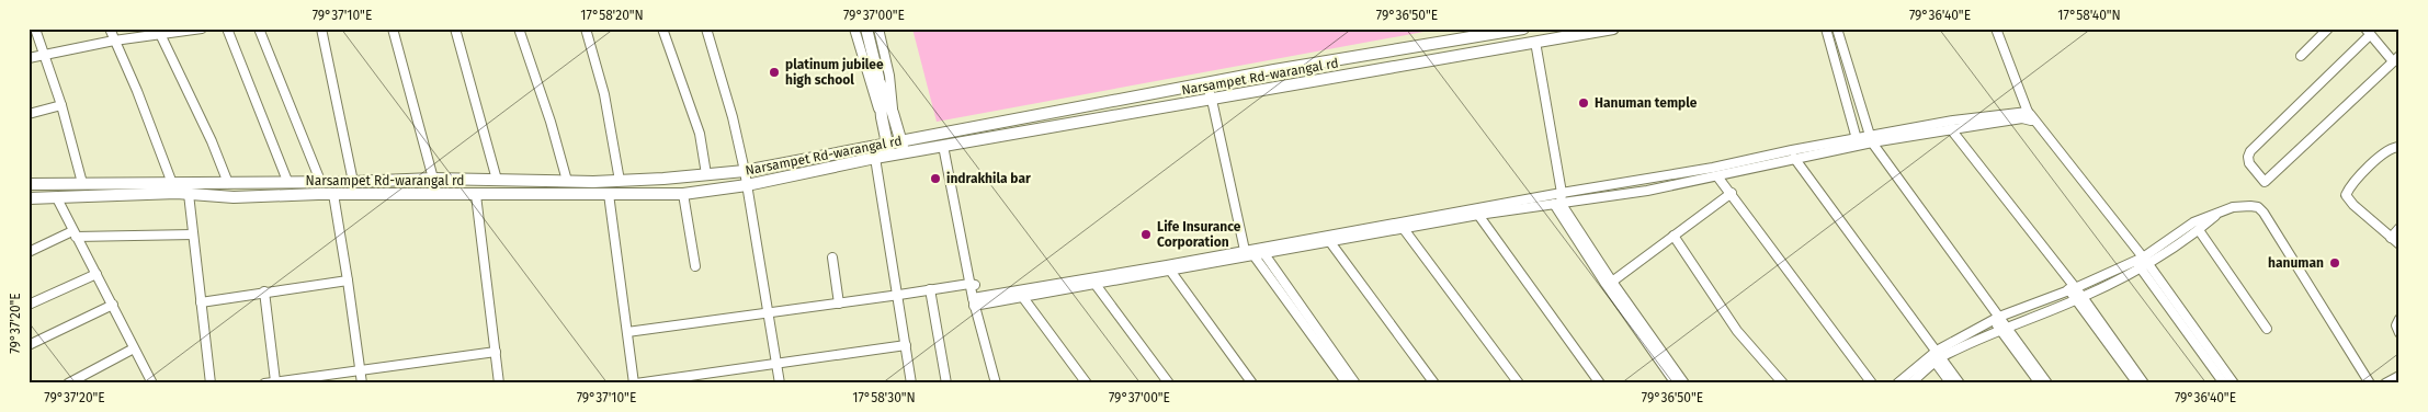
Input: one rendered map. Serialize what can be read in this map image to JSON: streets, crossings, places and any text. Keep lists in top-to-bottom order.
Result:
{
  "streets": {
    "main road": ["Narsampet Rd-warangal rd"]
  },
  "places": [
    "platinum jubilee high school",
    "Hanuman temple",
    "indrakhila bar",
    "Life Insurance Corporation",
    "hanuman"
  ],
  "coordinates": [
    "79°37'10\"E",
    "17°58'20\"N",
    "79°37'00\"E",
    "79°36'50\"E",
    "79°36'40\"E",
    "17°58'40\"N",
    "79°37'20\"E",
    "17°58'30\"N"
  ]
}
